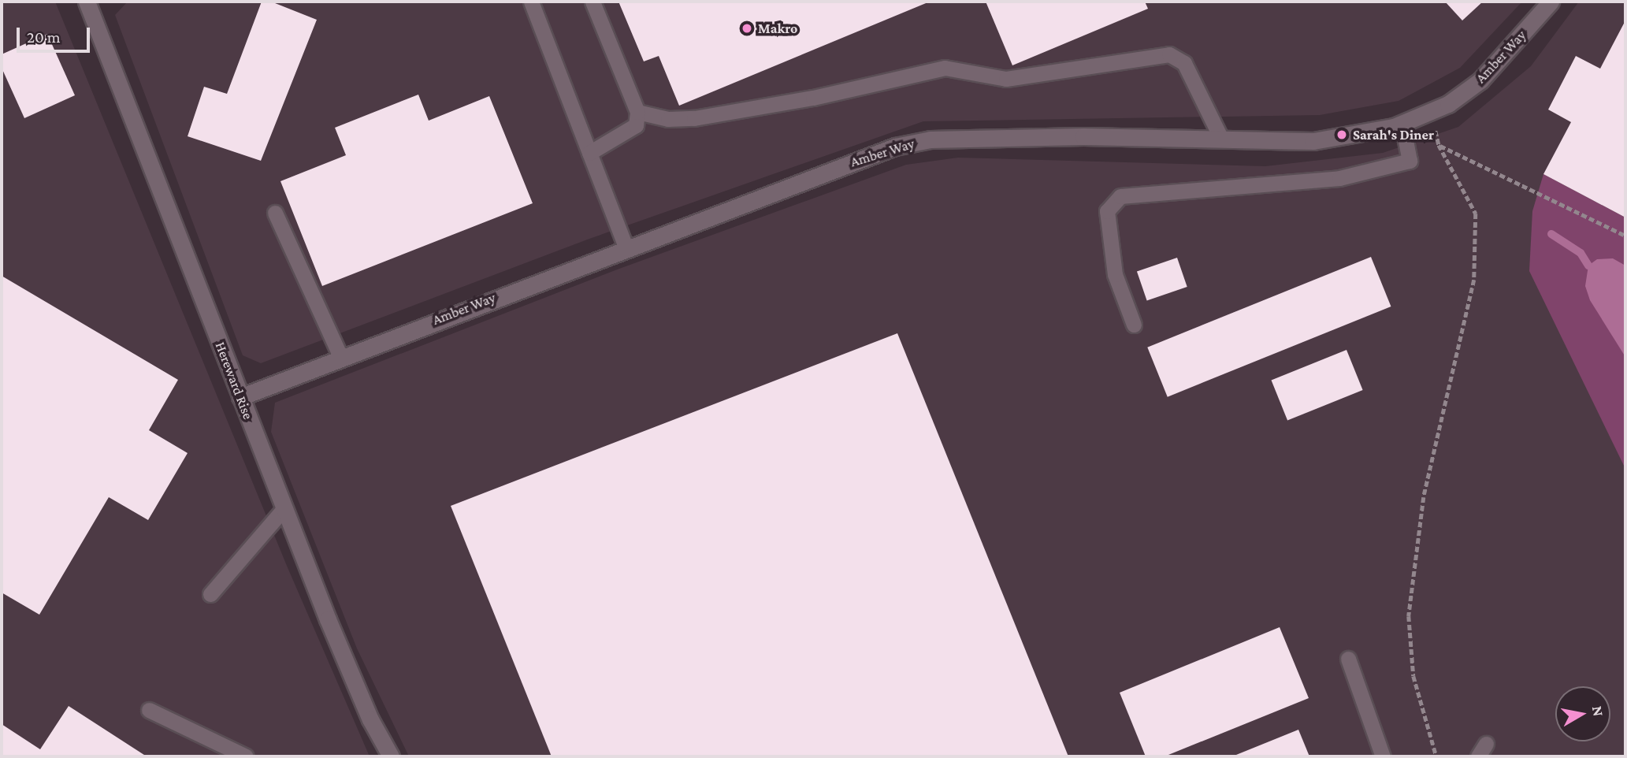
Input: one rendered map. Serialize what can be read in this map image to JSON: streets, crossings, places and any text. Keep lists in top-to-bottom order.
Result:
{
  "streets": {
    "street": ["Amber Way", "Hereward Rise"]
  },
  "crossings": [
    ["Amber Way", "Hereward Rise"]
  ],
  "places": ["Makro", "Sarah's Diner"],
  "scale_bar": "20 m",
  "north": "right"
}
